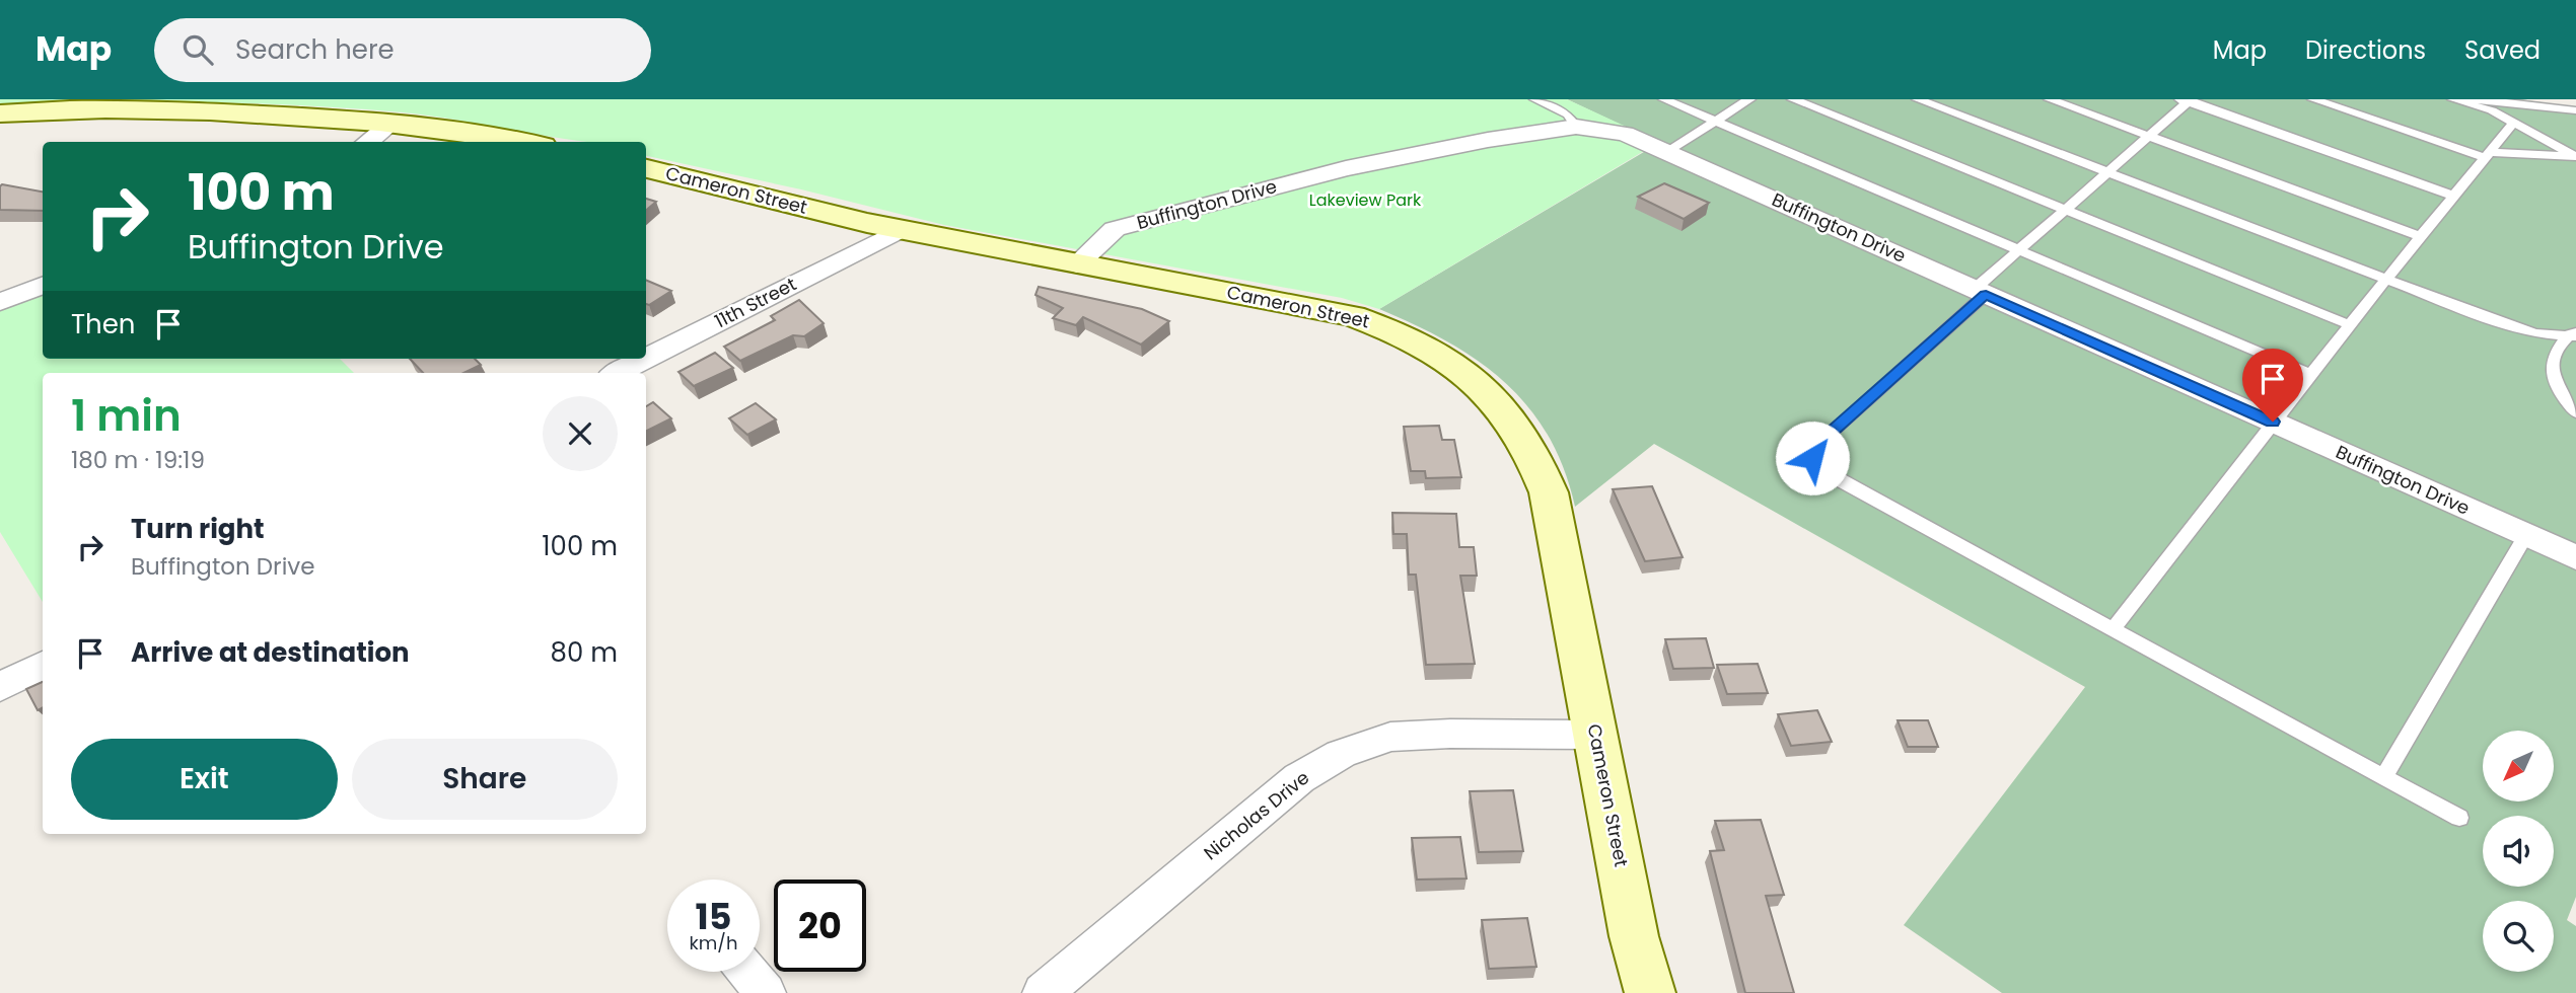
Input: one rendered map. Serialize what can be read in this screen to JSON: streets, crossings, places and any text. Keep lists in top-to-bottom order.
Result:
{
  "streets": {
    "main road": ["Cameron Street"],
    "street": ["Buffington Drive", "11th Street", "Nicholas Drive"]
  },
  "crossings": [
    ["Cameron Street", "Buffington Drive"],
    ["Cameron Street", "11th Street"],
    ["Cameron Street", "Nicholas Drive"]
  ],
  "parks": ["Lakeview Park"],
  "north": "bottom left",
  "page": {
    "header": "Map",
    "search": "Search here",
    "nav": ["Map", "Directions", "Saved"],
    "turn": ["100 m", "Buffington Drive"],
    "then": "Then",
    "heading": ["1 min", "180 m · 19:19"],
    "list": [
      {
        "name": "Turn right",
        "note": "Buffington Drive",
        "value": "100 m"
      },
      {
        "name": "Arrive at destination",
        "value": "80 m"
      }
    ],
    "buttons": ["Exit", "Share"],
    "speed": "15 km/h",
    "limit": "20"
  }
}
